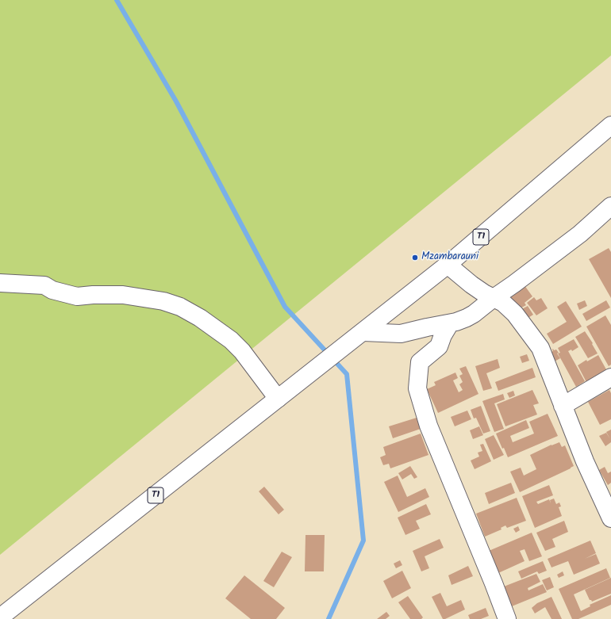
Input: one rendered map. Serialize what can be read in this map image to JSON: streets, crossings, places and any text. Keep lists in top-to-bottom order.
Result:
{
  "streets": {
    "main road": ["T1"]
  },
  "places": ["Mzambarauni"]
}
